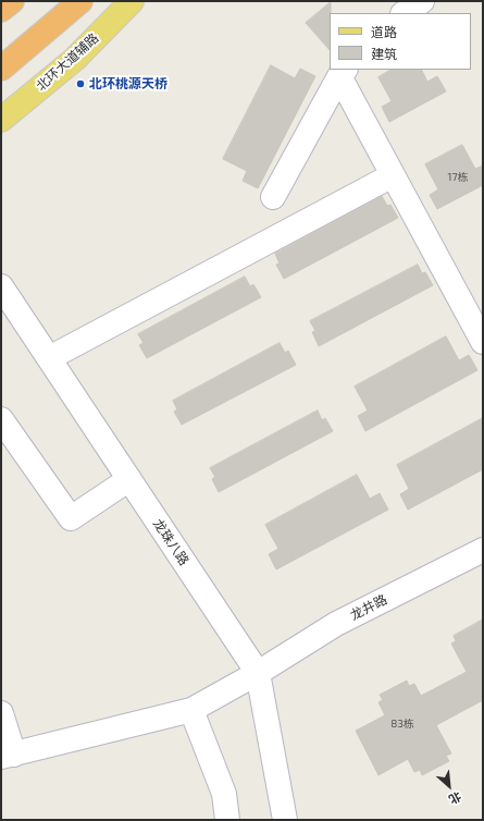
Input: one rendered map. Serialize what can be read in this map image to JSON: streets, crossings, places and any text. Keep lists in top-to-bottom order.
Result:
{
  "streets": {
    "main road": ["北环大道辅路"],
    "street": ["龙珠八路", "龙井路"]
  },
  "crossings": [
    ["龙珠八路", "龙井路"]
  ],
  "places": ["北环桃源天桥"],
  "house_numbers": ["17栋", "83栋"],
  "legend": ["道路", "建筑"],
  "north": "bottom right"
}
